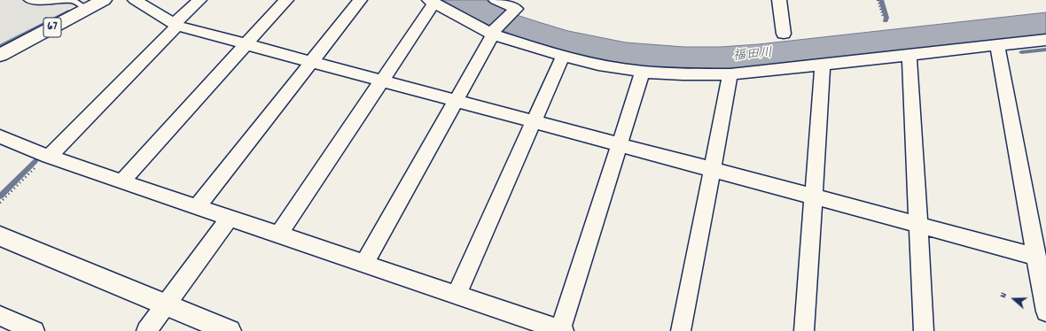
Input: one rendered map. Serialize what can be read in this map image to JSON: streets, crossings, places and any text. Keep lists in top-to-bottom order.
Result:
{
  "streets": {
    "street": ["67"]
  },
  "water": ["福田川"],
  "north": "left"
}
